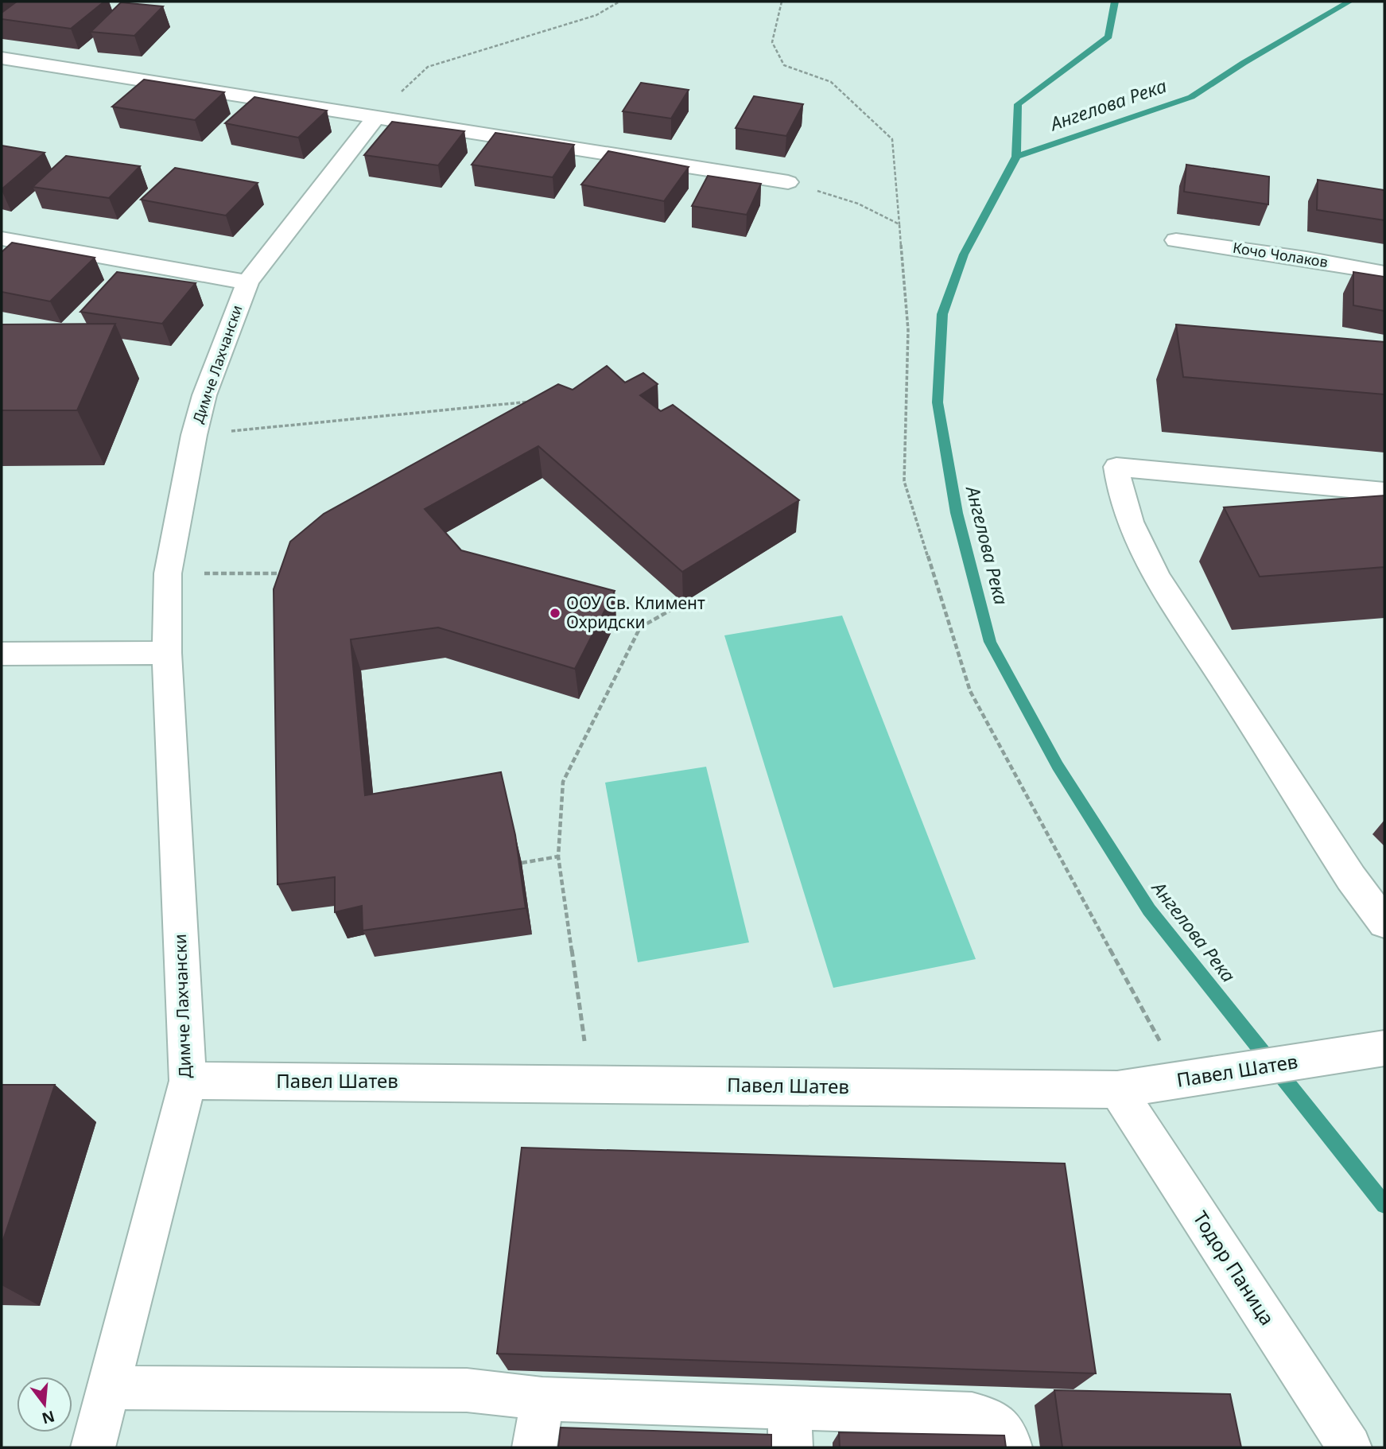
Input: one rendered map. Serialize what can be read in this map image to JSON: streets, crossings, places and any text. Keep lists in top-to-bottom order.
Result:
{
  "streets": {
    "street": [
      "Кочо Чолаков",
      "Димче Лахчански",
      "Павел Шатев",
      "Тодор Паница"
    ]
  },
  "crossings": [
    ["Димче Лахчански", "Павел Шатев"],
    ["Павел Шатев", "Тодор Паница"]
  ],
  "water": ["Ангелова Река"],
  "places": ["ООУ Св. Климент Охридски"],
  "north": "bottom"
}
